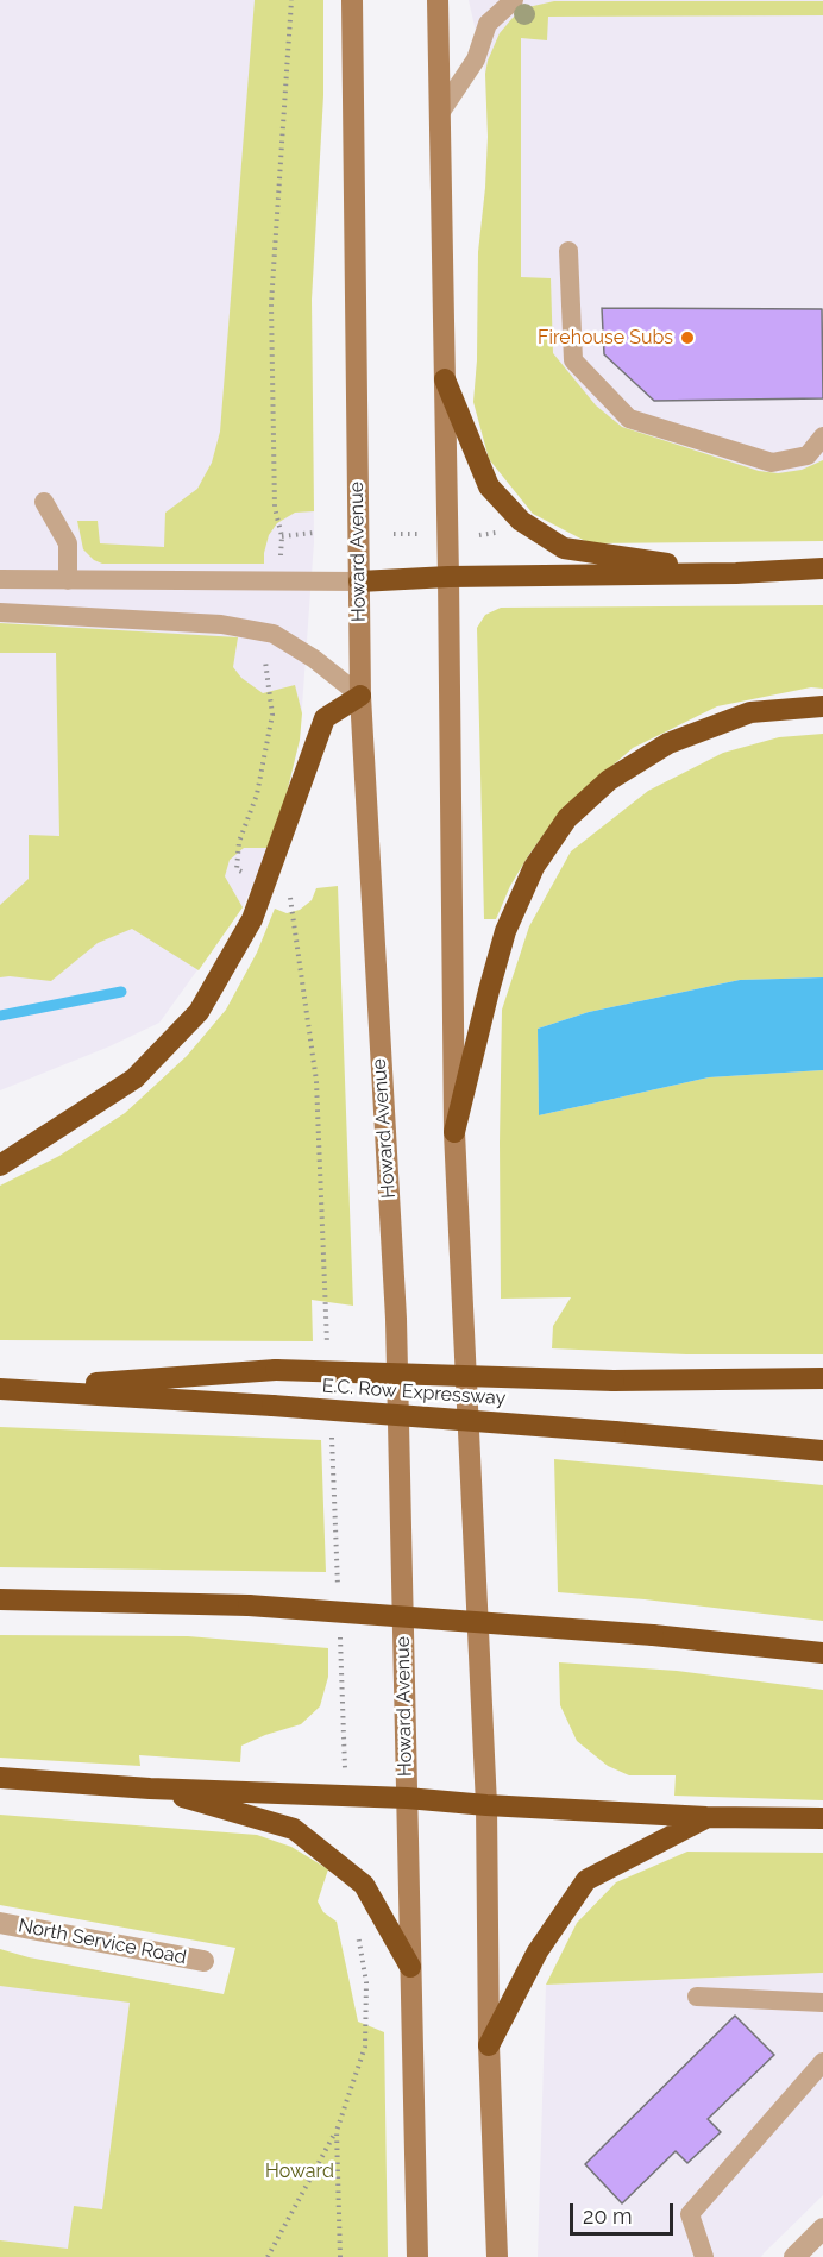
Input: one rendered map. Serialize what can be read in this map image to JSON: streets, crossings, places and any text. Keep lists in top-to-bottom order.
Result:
{
  "streets": {
    "highway": ["E.C. Row Expressway"],
    "main road": ["Howard Avenue"],
    "street": ["North Service Road"]
  },
  "parks": ["Howard"],
  "places": ["Firehouse Subs"],
  "scale_bar": "20 m"
}
